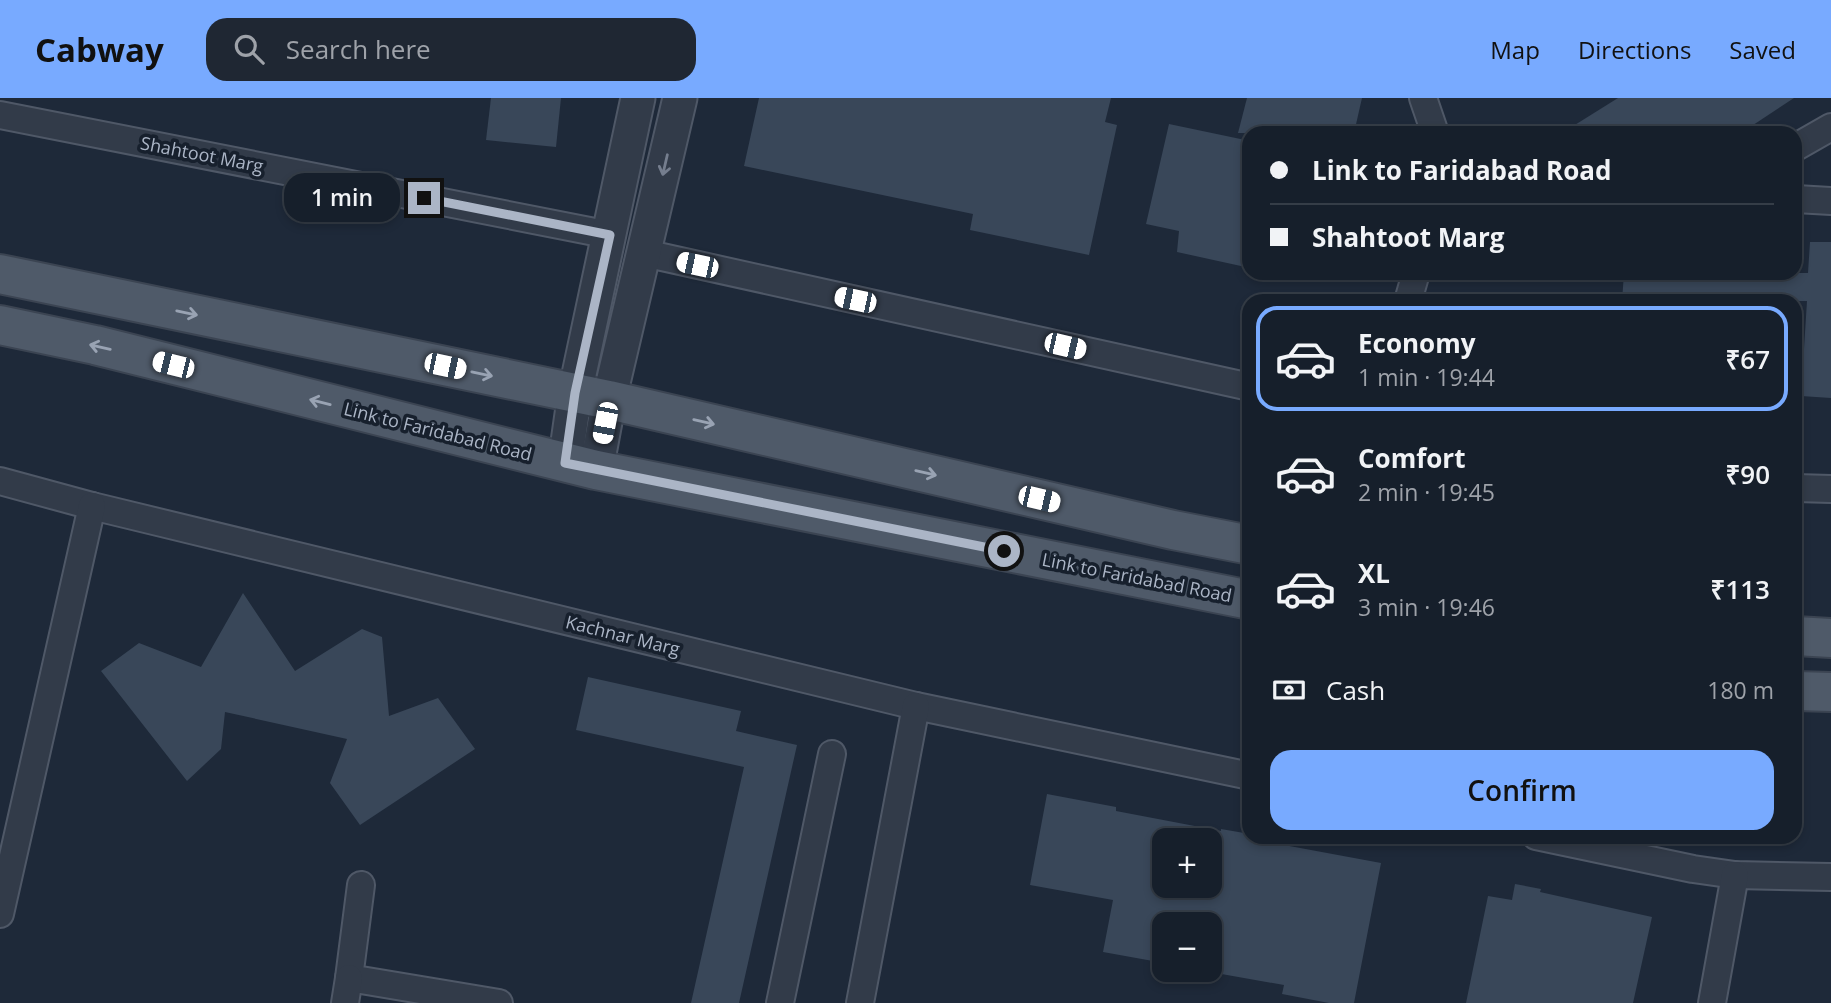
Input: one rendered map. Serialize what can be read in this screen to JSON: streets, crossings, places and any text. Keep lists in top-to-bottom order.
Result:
{
  "streets": {
    "main road": ["Link to Faridabad Road"],
    "street": ["Shahtoot Marg", "Kachnar Marg"]
  },
  "page": {
    "header": "Cabway",
    "search": "Search here",
    "nav": ["Map", "Directions", "Saved"],
    "banner": ["Link to Faridabad Road", "Shahtoot Marg"],
    "bubble": "1 min",
    "list": [
      {
        "name": "Economy",
        "note": "1 min · 19:44",
        "value": "₹67"
      },
      {
        "name": "Comfort",
        "note": "2 min · 19:45",
        "value": "₹90"
      },
      {
        "name": "XL",
        "note": "3 min · 19:46",
        "value": "₹113"
      }
    ],
    "pay": ["Cash", "180 m"],
    "buttons": "Confirm",
    "map_buttons": ["+", "−"]
  }
}
